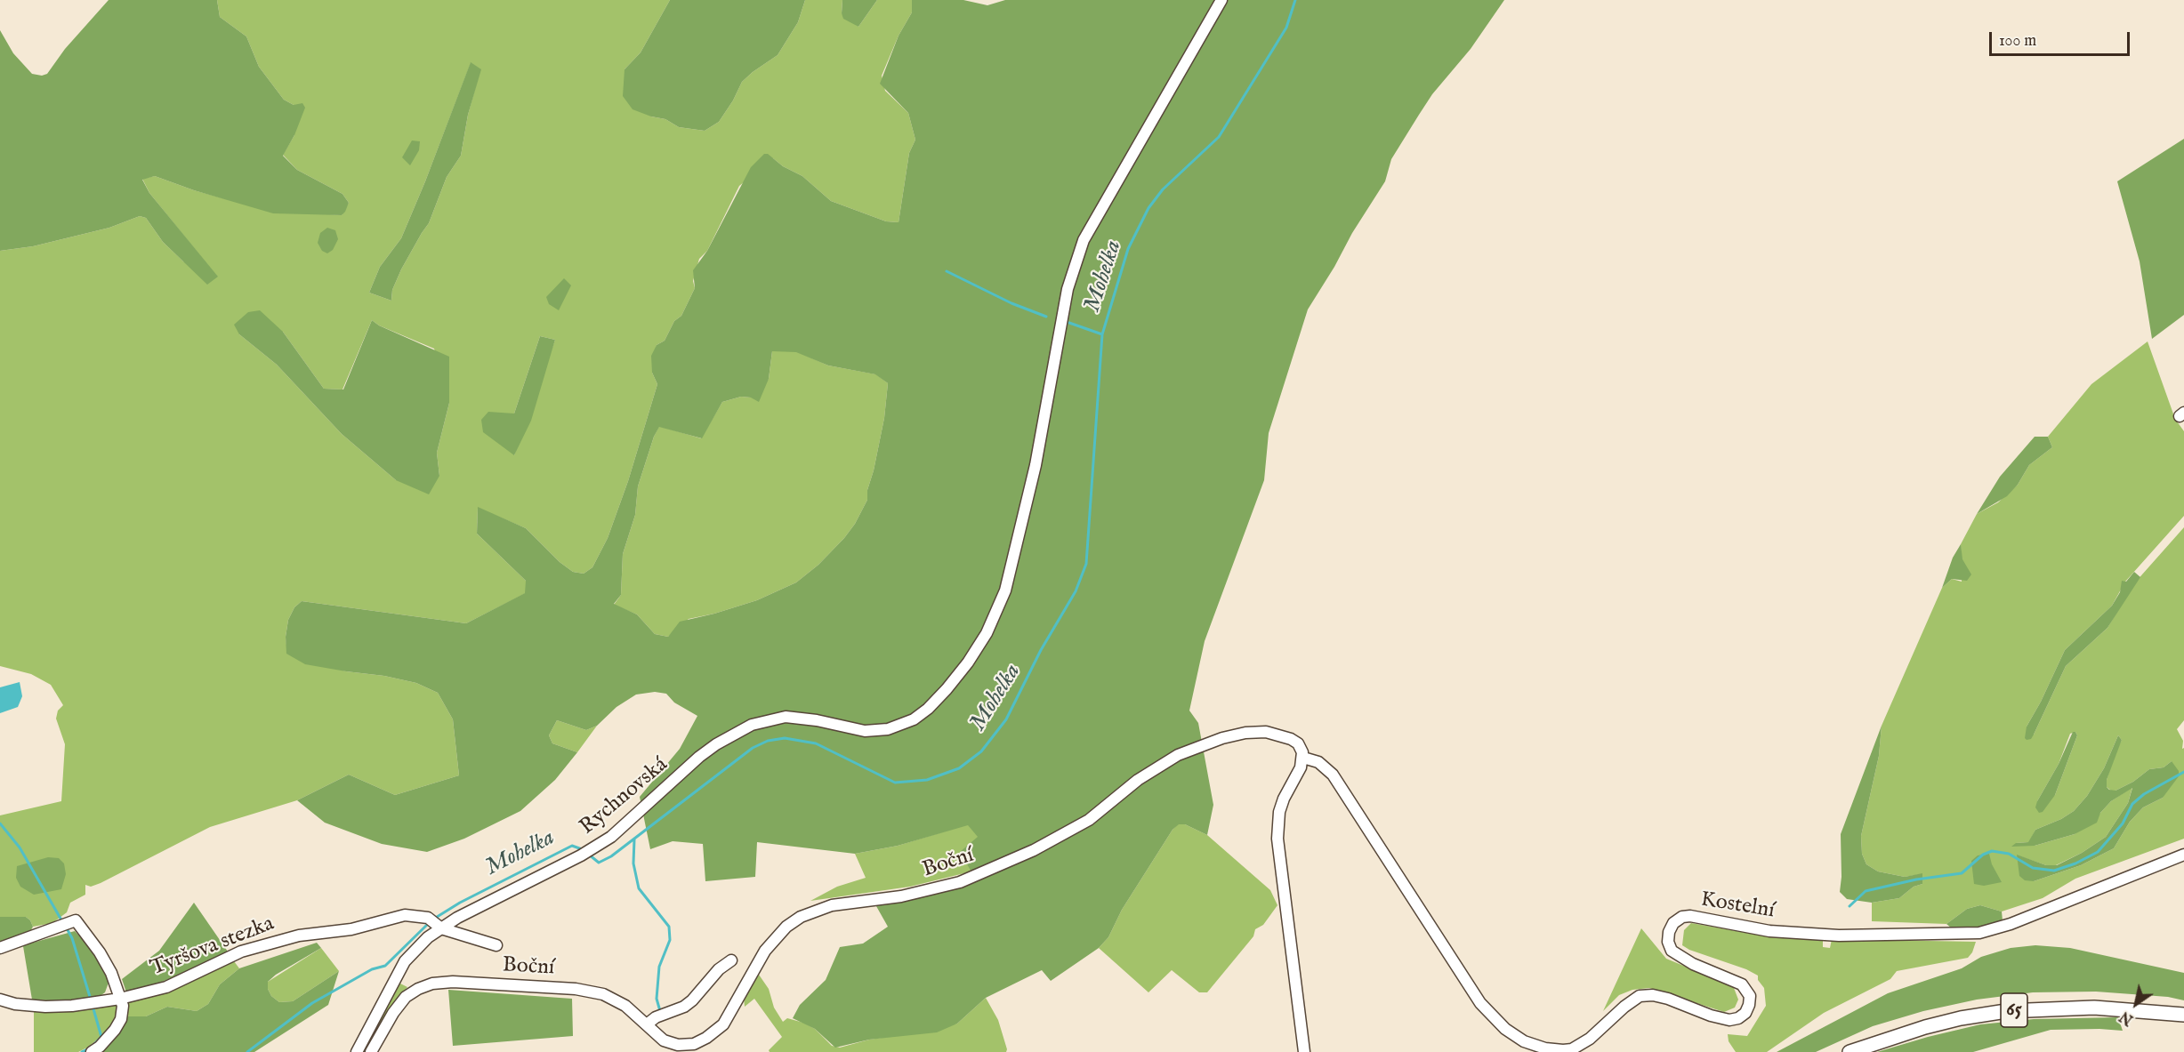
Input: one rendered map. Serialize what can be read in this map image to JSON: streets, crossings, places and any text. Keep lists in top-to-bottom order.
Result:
{
  "streets": {
    "main road": ["65"],
    "street": [
      "Rychnovská",
      "Boční",
      "Kostelní",
      "Tyršova stezka"
    ]
  },
  "crossings": [
    ["Rychnovská", "Tyršova stezka"],
    ["Boční", "Kostelní"]
  ],
  "water": ["Mohelka"],
  "scale_bar": "100 m",
  "north": "bottom left"
}
